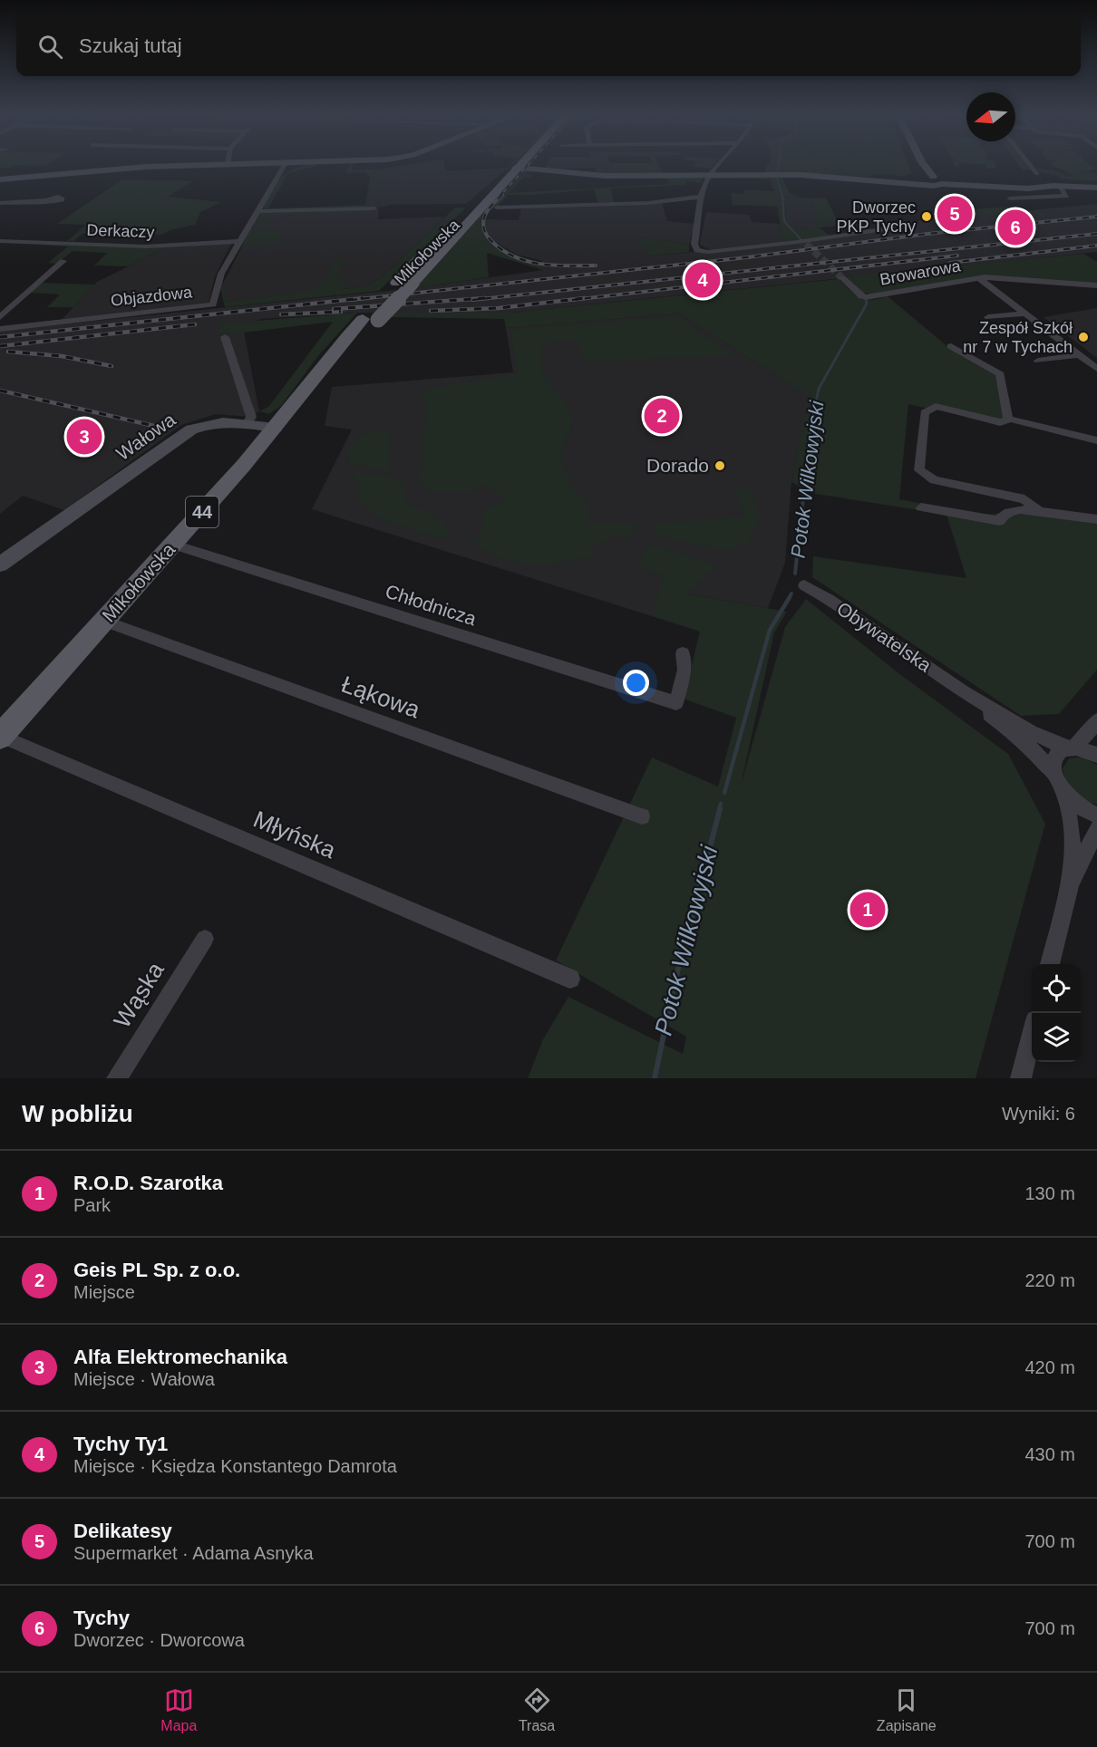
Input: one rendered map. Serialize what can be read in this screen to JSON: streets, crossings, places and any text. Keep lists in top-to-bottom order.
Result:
{
  "streets": {
    "main road": ["Mikołowska", "44"],
    "street": [
      "Derkaczy",
      "Browarowa",
      "Objazdowa",
      "Wałowa",
      "Chłodnicza",
      "Obywatelska",
      "Łąkowa",
      "Młyńska",
      "Wąska"
    ]
  },
  "crossings": [
    ["Derkaczy", "Objazdowa"],
    ["Mikołowska", "Wałowa"],
    ["Mikołowska", "Chłodnicza"],
    ["Mikołowska", "Łąkowa"],
    ["Mikołowska", "Młyńska"]
  ],
  "water": ["Potok Wilkowyjski"],
  "places": ["Dworzec PKP Tychy", "Zespół Szkół nr 7 w Tychach", "Dorado"],
  "north": "left",
  "page": {
    "search": "Szukaj tutaj",
    "pins": [
      "5",
      "6",
      "4",
      "2",
      "3",
      "1"
    ],
    "heading": ["W pobliżu", "Wyniki: 6"],
    "list": [
      {
        "mark": "1",
        "name": "R.O.D. Szarotka",
        "note": "Park",
        "value": "130 m"
      },
      {
        "mark": "2",
        "name": "Geis PL Sp. z o.o.",
        "note": "Miejsce",
        "value": "220 m"
      },
      {
        "mark": "3",
        "name": "Alfa Elektromechanika",
        "note": "Miejsce · Wałowa",
        "value": "420 m"
      },
      {
        "mark": "4",
        "name": "Tychy Ty1",
        "note": "Miejsce · Księdza Konstantego Damrota",
        "value": "430 m"
      },
      {
        "mark": "5",
        "name": "Delikatesy",
        "note": "Supermarket · Adama Asnyka",
        "value": "700 m"
      },
      {
        "mark": "6",
        "name": "Tychy",
        "note": "Dworzec · Dworcowa",
        "value": "700 m"
      }
    ],
    "nav": ["Mapa", "Trasa", "Zapisane"]
  }
}
